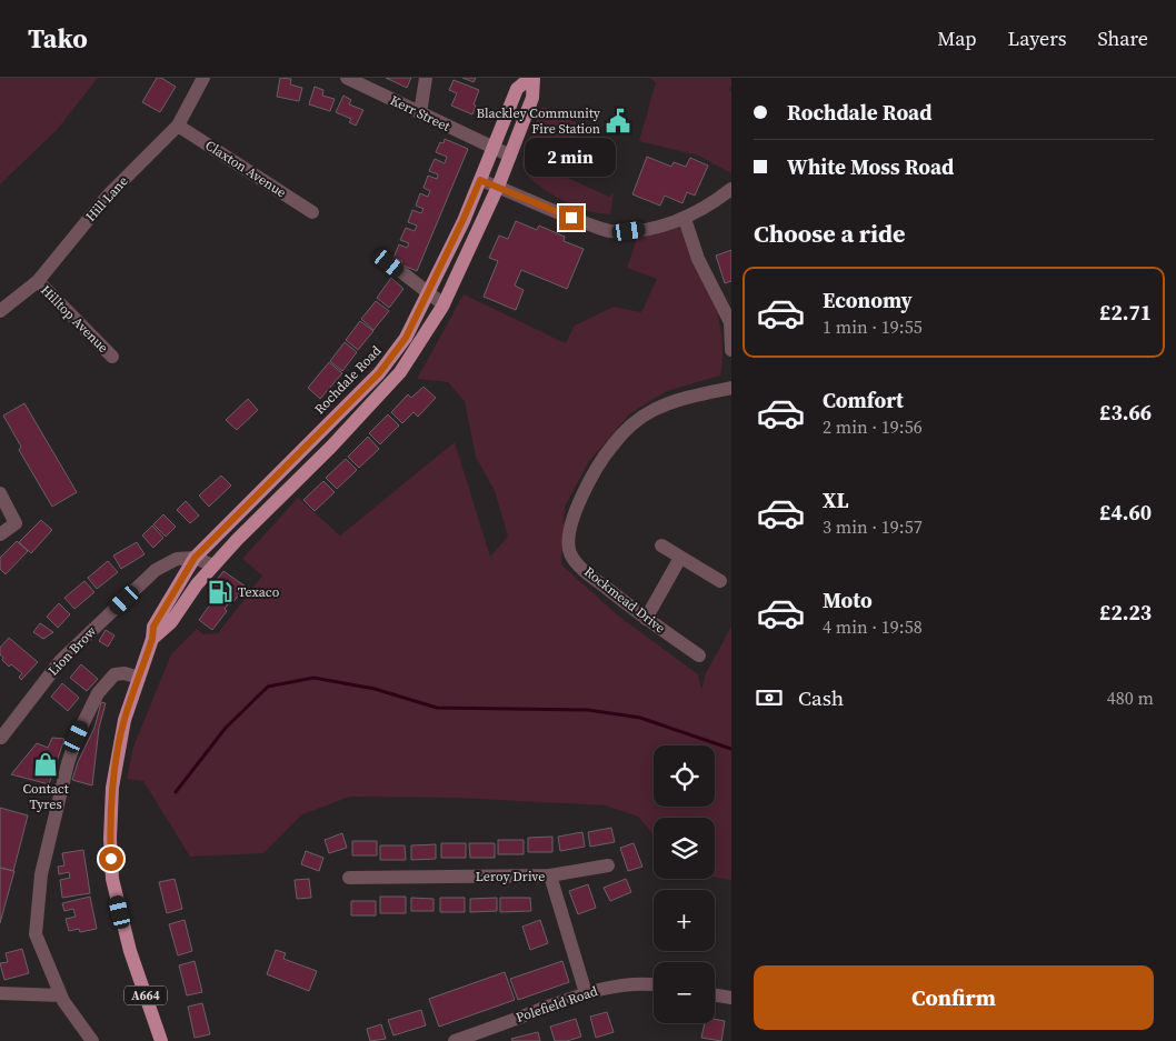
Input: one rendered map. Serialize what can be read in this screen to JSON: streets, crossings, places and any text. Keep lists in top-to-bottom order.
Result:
{
  "streets": {
    "main road": ["Rochdale Road", "A664"],
    "street": [
      "Kerr Street",
      "Claxton Avenue",
      "Hill Lane",
      "Hilltop Avenue",
      "Rockmead Drive",
      "Lion Brow",
      "Leroy Drive",
      "Polefield Road"
    ]
  },
  "crossings": [
    ["Kerr Street", "Rochdale Road"],
    ["Claxton Avenue", "Hill Lane"],
    ["Hill Lane", "Hilltop Avenue"],
    ["Rochdale Road", "Lion Brow"],
    ["Leroy Drive", "Polefield Road"]
  ],
  "places": {
    "public building": ["Blackley Community Fire Station"],
    "fuel station": ["Texaco"],
    "shop": ["Contact Tyres"]
  },
  "page": {
    "header": "Tako",
    "nav": ["Map", "Layers", "Share"],
    "banner": ["Rochdale Road", "White Moss Road"],
    "bubble": "2 min",
    "heading": "Choose a ride",
    "list": [
      {
        "name": "Economy",
        "note": "1 min · 19:55",
        "value": "£2.71"
      },
      {
        "name": "Comfort",
        "note": "2 min · 19:56",
        "value": "£3.66"
      },
      {
        "name": "XL",
        "note": "3 min · 19:57",
        "value": "£4.60"
      },
      {
        "name": "Moto",
        "note": "4 min · 19:58",
        "value": "£2.23"
      }
    ],
    "pay": ["Cash", "480 m"],
    "map_buttons": ["+", "−"],
    "buttons": "Confirm"
  }
}
